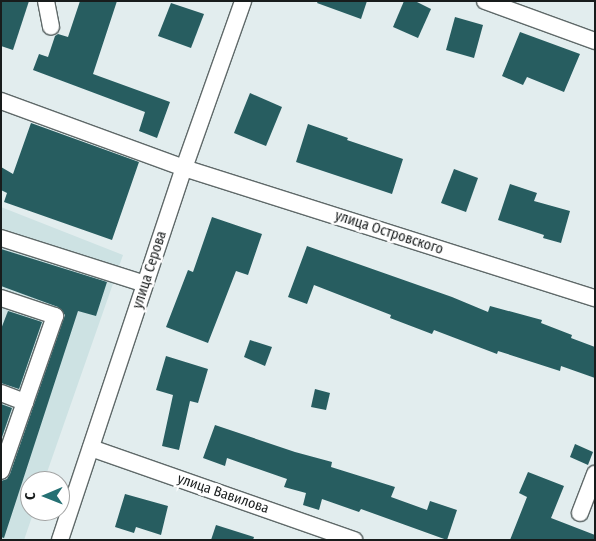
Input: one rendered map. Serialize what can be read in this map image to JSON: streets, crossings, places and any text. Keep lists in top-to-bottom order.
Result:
{
  "streets": {
    "street": ["улица Островского", "улица Серова", "улица Вавилова"]
  },
  "crossings": [
    ["улица Островского", "улица Серова"],
    ["улица Серова", "улица Вавилова"]
  ],
  "north": "left"
}
